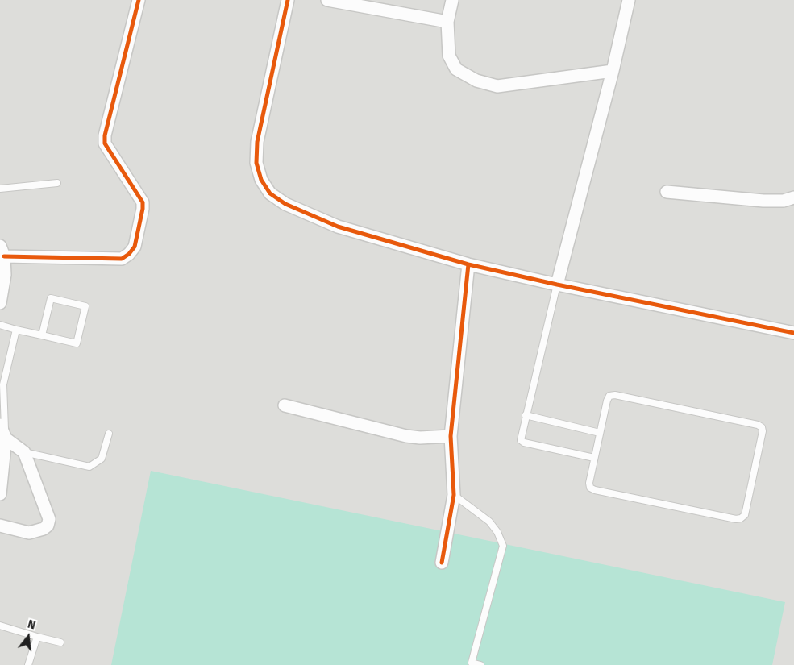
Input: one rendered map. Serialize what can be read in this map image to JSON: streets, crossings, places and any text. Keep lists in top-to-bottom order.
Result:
{
  "north": "top"
}
